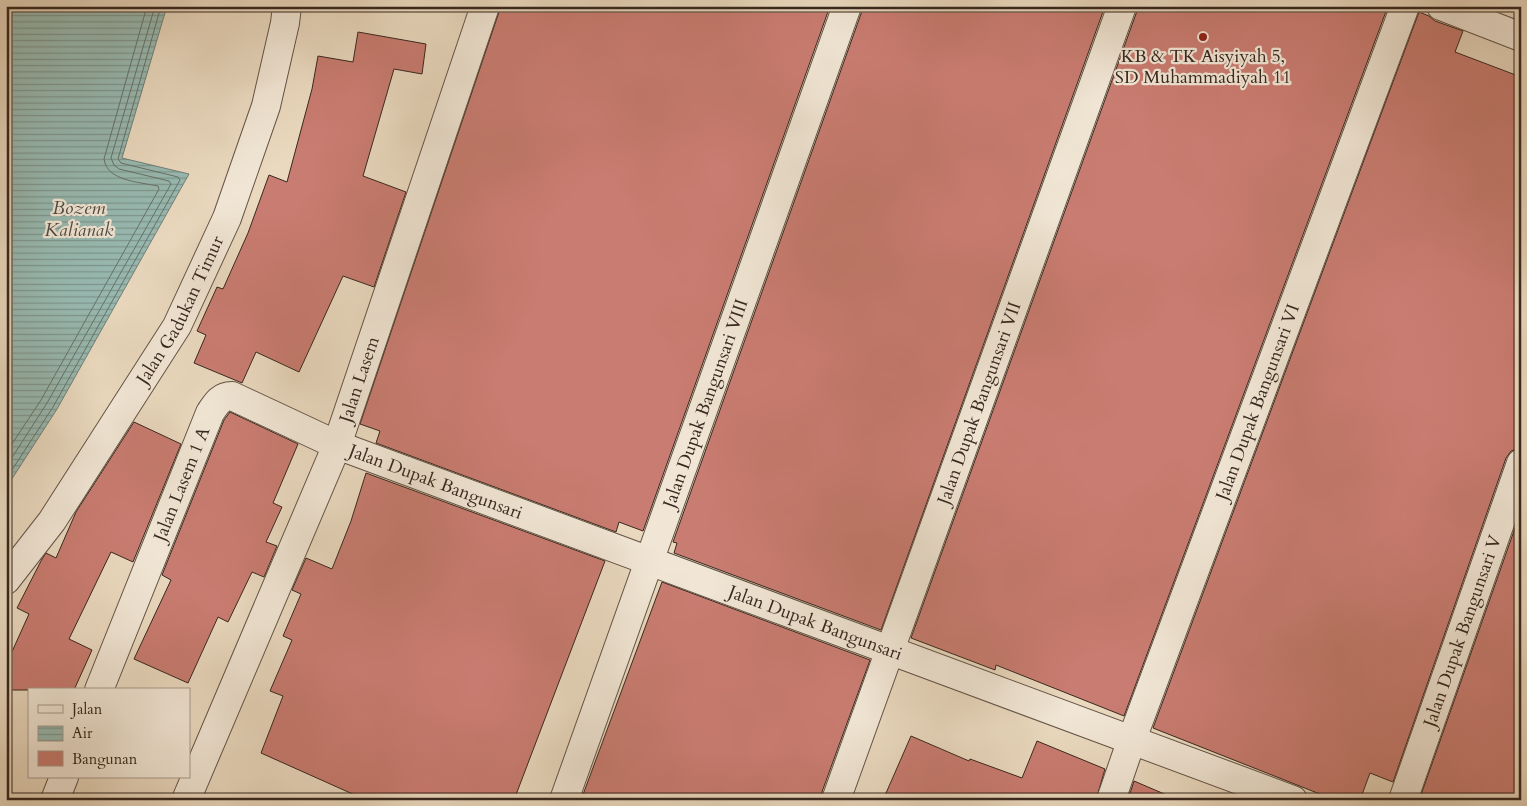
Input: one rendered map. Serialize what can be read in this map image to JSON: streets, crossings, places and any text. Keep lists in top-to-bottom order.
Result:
{
  "streets": {
    "street": [
      "Jalan Gadukan Timur",
      "Jalan Lasem",
      "Jalan Dupak Bangunsari VIII",
      "Jalan Dupak Bangunsari VII",
      "Jalan Dupak Bangunsari VI",
      "Jalan Dupak Bangunsari",
      "Jalan Lasem 1 A",
      "Jalan Dupak Bangunsari V"
    ]
  },
  "crossings": [
    ["Jalan Lasem", "Jalan Dupak Bangunsari"],
    ["Jalan Lasem", "Jalan Lasem 1 A"],
    ["Jalan Dupak Bangunsari VIII", "Jalan Dupak Bangunsari"],
    ["Jalan Dupak Bangunsari VII", "Jalan Dupak Bangunsari"],
    ["Jalan Dupak Bangunsari VI", "Jalan Dupak Bangunsari"],
    ["Jalan Dupak Bangunsari", "Jalan Lasem 1 A"]
  ],
  "water": ["Bozem Kalianak"],
  "places": ["KB & TK Aisyiyah 5, SD Muhammadiyah 11"],
  "legend": ["Jalan", "Air", "Bangunan"]
}
